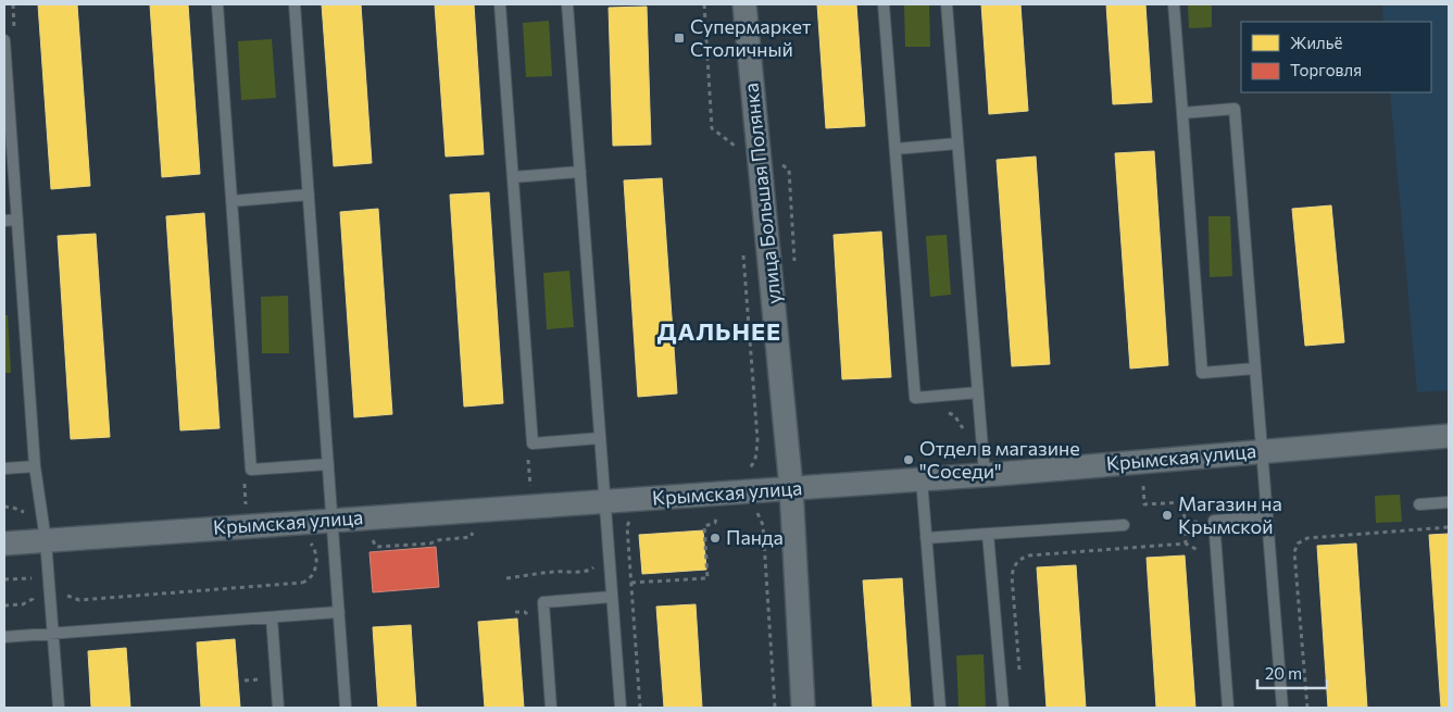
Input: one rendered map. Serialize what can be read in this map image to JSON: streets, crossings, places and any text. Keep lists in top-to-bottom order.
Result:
{
  "streets": {
    "street": ["улица Большая Полянка", "Крымская улица"]
  },
  "crossings": [
    ["улица Большая Полянка", "Крымская улица"]
  ],
  "districts": ["ДАЛЬНЕЕ"],
  "places": {
    "transit": ["Супермаркет Столичный"],
    "other": ["Отдел в магазине \"Соседи\"", "Магазин на Крымской", "Панда"]
  },
  "legend": ["Жильё", "Торговля"],
  "scale_bar": "20 m"
}
